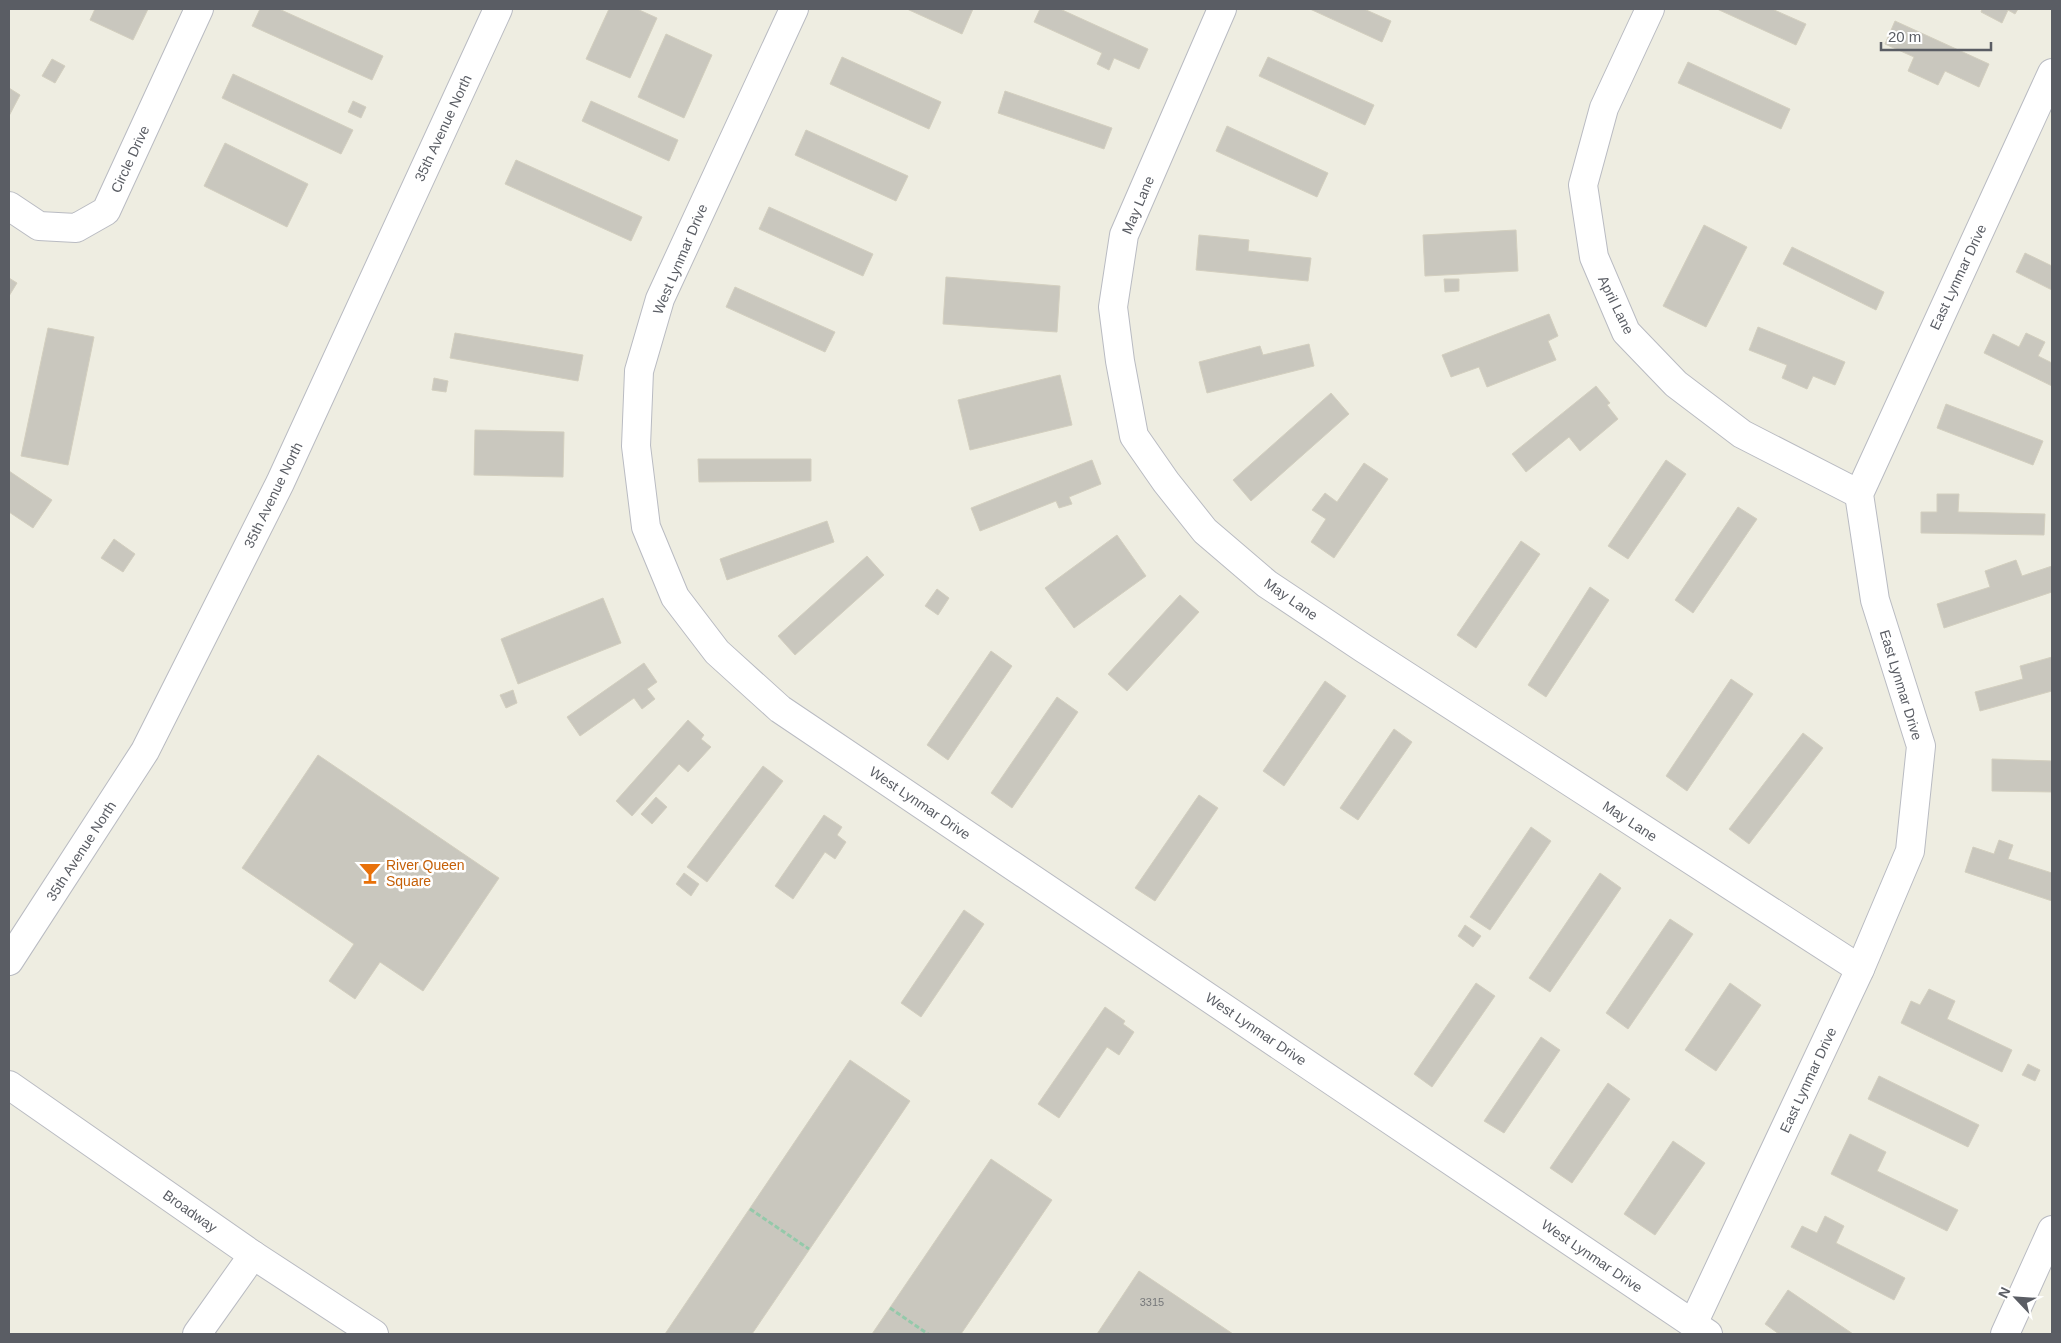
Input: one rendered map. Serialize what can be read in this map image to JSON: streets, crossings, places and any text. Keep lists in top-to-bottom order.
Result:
{
  "streets": {
    "street": [
      "35th Avenue North",
      "Circle Drive",
      "May Lane",
      "West Lynmar Drive",
      "East Lynmar Drive",
      "April Lane",
      "Broadway"
    ]
  },
  "crossings": [
    ["May Lane", "East Lynmar Drive"],
    ["West Lynmar Drive", "East Lynmar Drive"],
    ["East Lynmar Drive", "April Lane"]
  ],
  "places": {
    "bar": ["River Queen Square"]
  },
  "house_numbers": ["3315"],
  "scale_bar": "20 m",
  "north": "top left"
}
